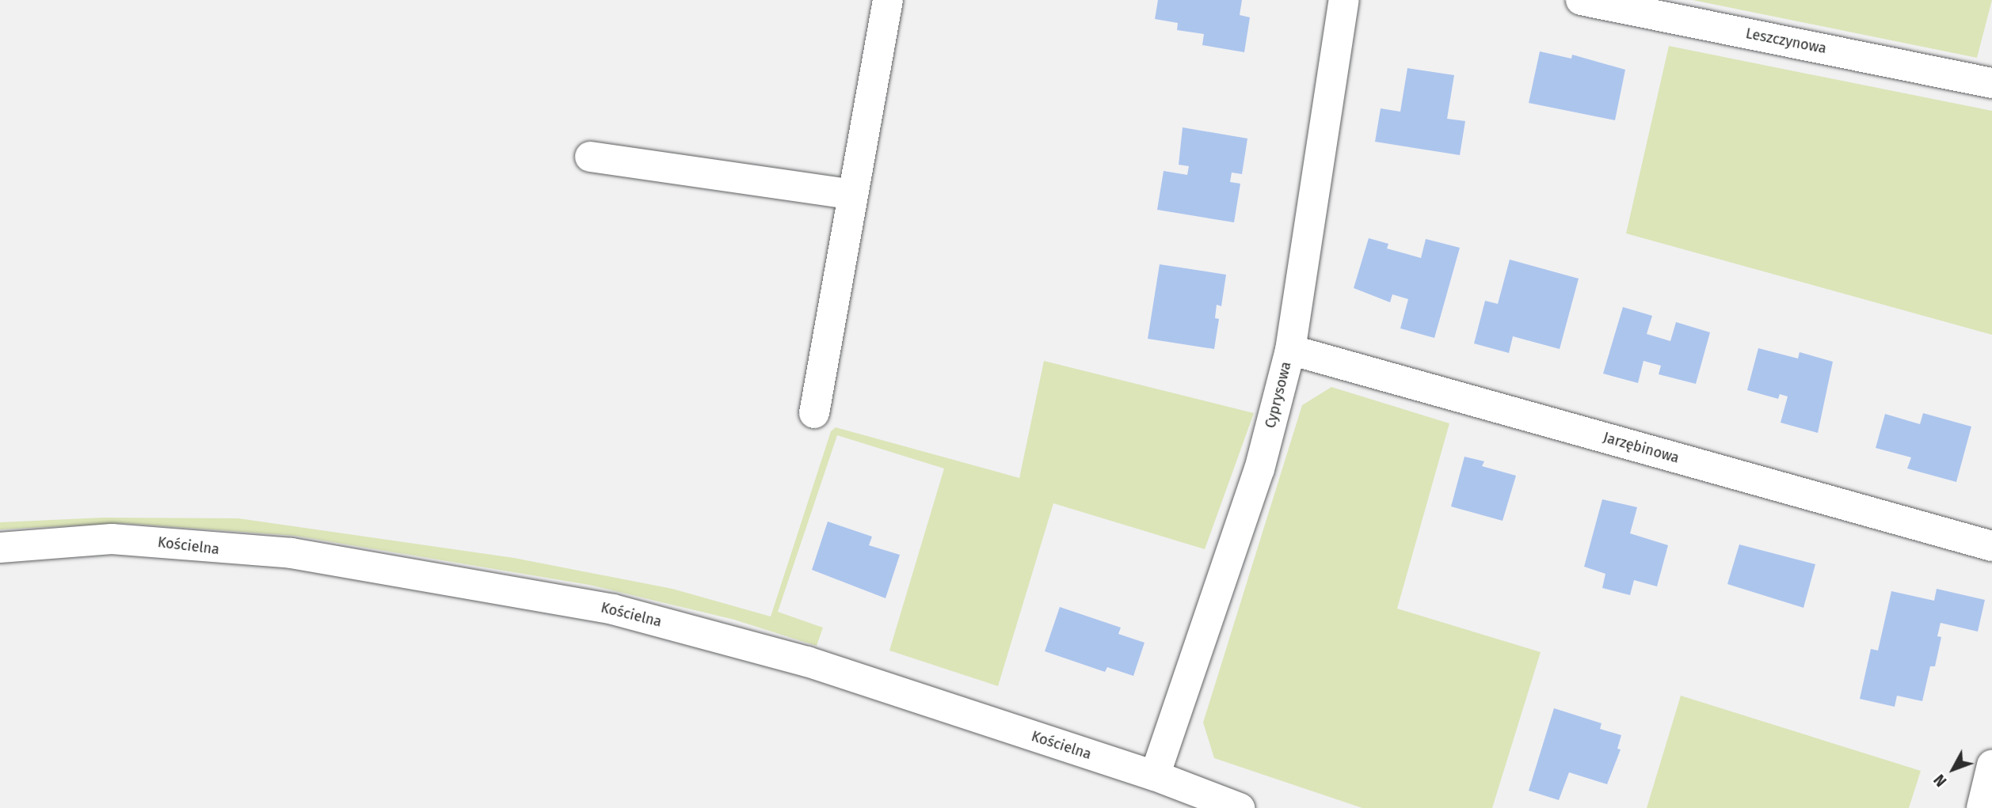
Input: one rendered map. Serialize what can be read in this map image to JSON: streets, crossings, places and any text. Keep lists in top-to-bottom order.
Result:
{
  "streets": {
    "street": [
      "Leszczynowa",
      "Cyprysowa",
      "Jarzębinowa",
      "Kościelna"
    ]
  },
  "crossings": [
    ["Cyprysowa", "Jarzębinowa"],
    ["Cyprysowa", "Kościelna"]
  ],
  "north": "bottom left"
}
